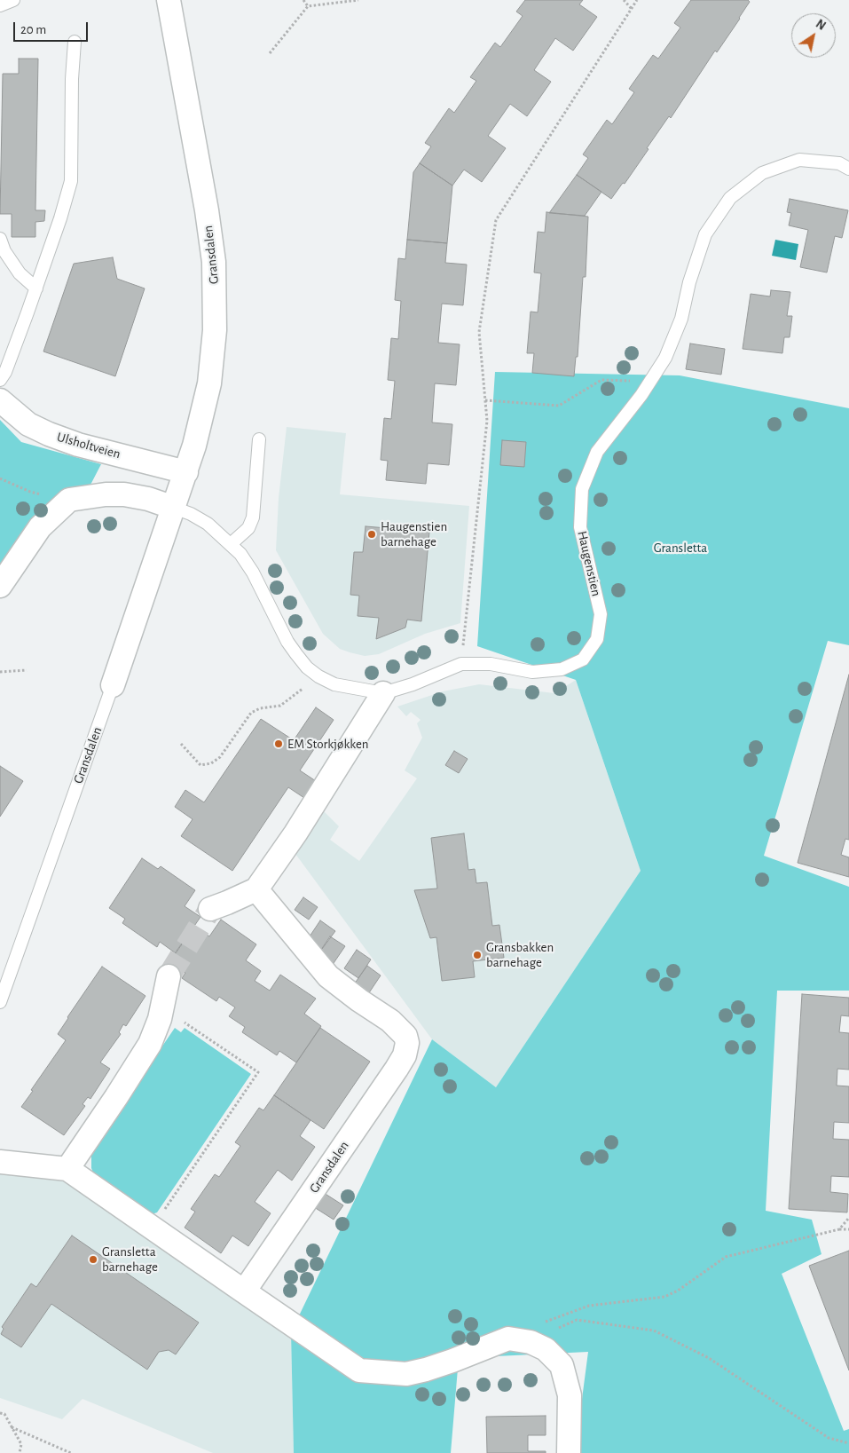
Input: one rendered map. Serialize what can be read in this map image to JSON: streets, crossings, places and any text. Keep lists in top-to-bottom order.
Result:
{
  "streets": {
    "street": ["Gransdalen", "Ulsholtveien"],
    "lane": ["Haugenstien"]
  },
  "crossings": [
    ["Gransdalen", "Ulsholtveien"],
    ["Gransdalen", "Haugenstien"]
  ],
  "parks": ["Gransletta"],
  "places": [
    "Haugenstien barnehage",
    "EM Storkjøkken",
    "Gransbakken barnehage",
    "Gransletta barnehage"
  ],
  "scale_bar": "20 m",
  "north": "top right"
}
